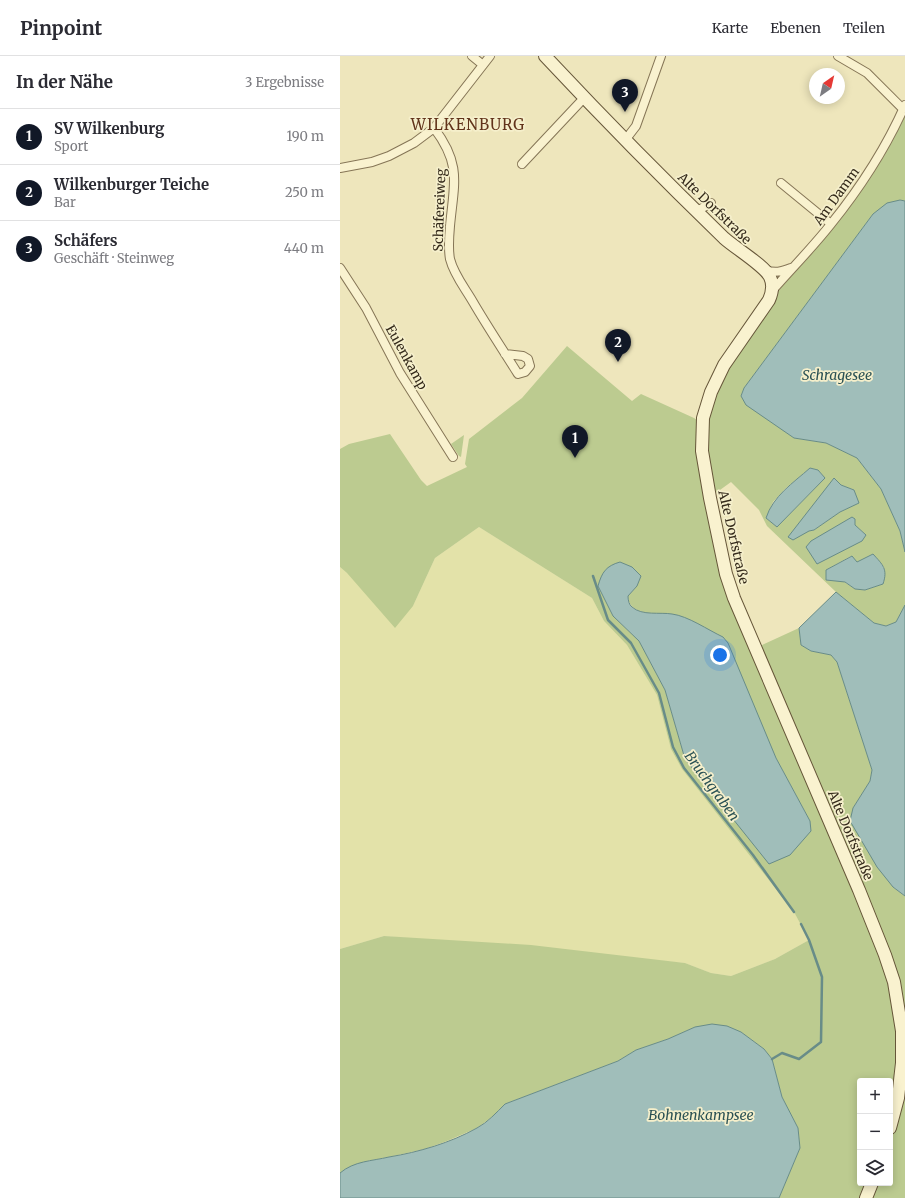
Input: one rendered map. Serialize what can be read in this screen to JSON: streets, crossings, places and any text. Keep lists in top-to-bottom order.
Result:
{
  "streets": {
    "street": [
      "Am Damm",
      "Alte Dorfstraße",
      "Schäfereiweg",
      "Eulenkamp"
    ]
  },
  "crossings": [
    ["Am Damm", "Alte Dorfstraße"]
  ],
  "districts": ["WILKENBURG"],
  "water": ["Schragesee", "Bruchgraben", "Bohnenkampsee"],
  "north": "top right",
  "page": {
    "header": "Pinpoint",
    "nav": ["Karte", "Ebenen", "Teilen"],
    "heading": ["In der Nähe", "3 Ergebnisse"],
    "pins": ["3", "2", "1"],
    "list": [
      {
        "mark": "1",
        "name": "SV Wilkenburg",
        "note": "Sport",
        "value": "190 m"
      },
      {
        "mark": "2",
        "name": "Wilkenburger Teiche",
        "note": "Bar",
        "value": "250 m"
      },
      {
        "mark": "3",
        "name": "Schäfers",
        "note": "Geschäft · Steinweg",
        "value": "440 m"
      }
    ],
    "map_buttons": ["+", "−"]
  }
}
